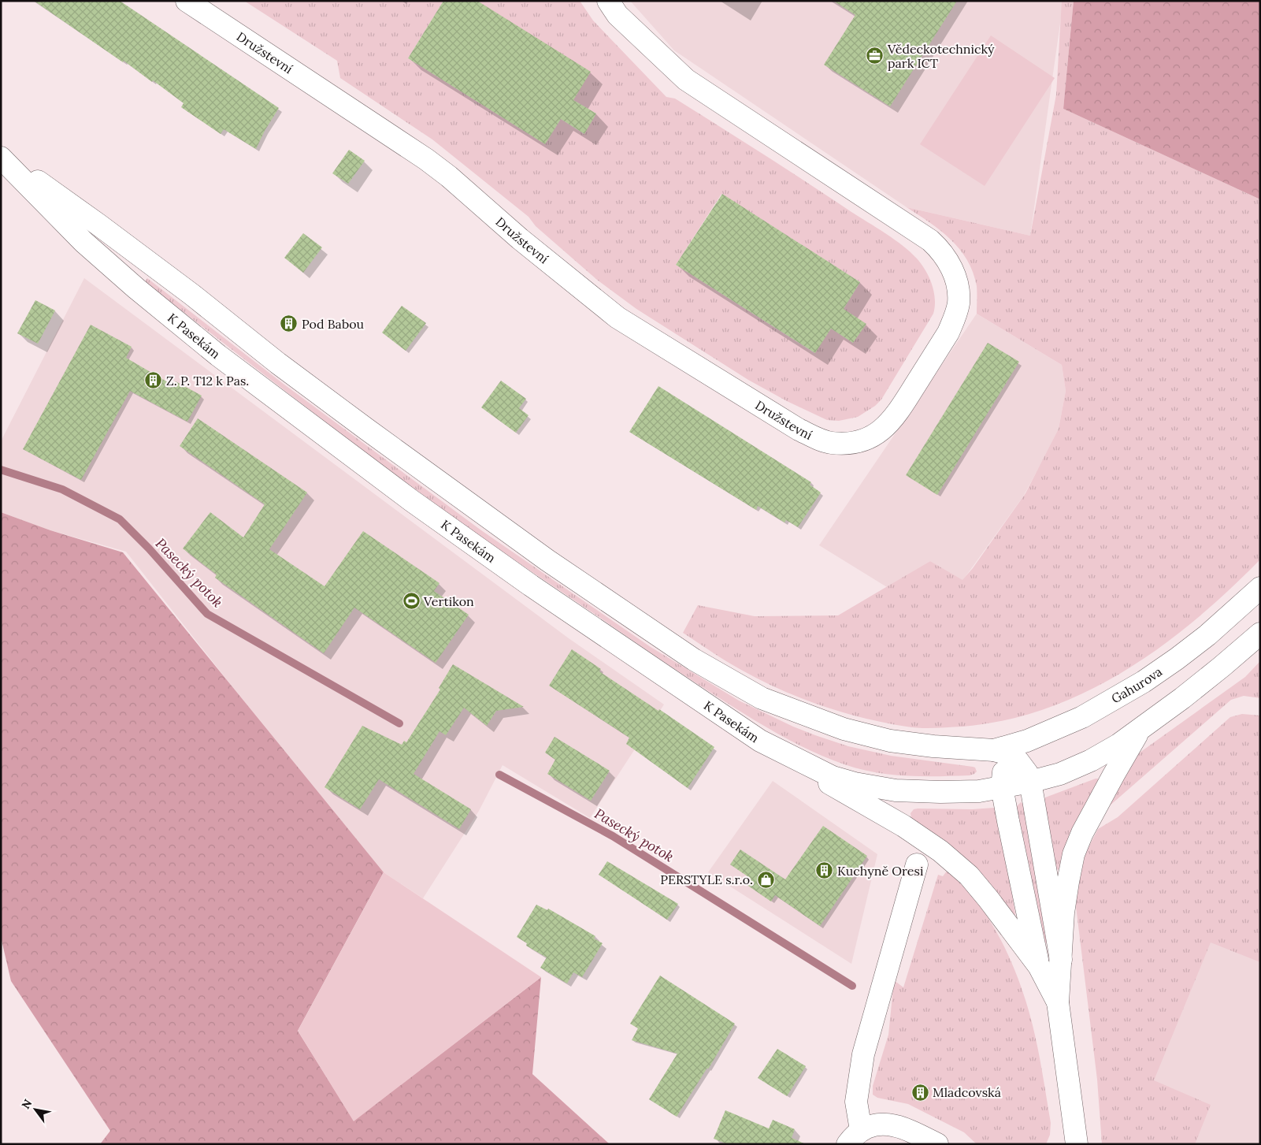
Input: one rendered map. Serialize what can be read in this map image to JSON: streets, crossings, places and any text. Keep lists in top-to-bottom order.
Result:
{
  "streets": {
    "street": ["Družstevní", "K Pasekám", "Gahurova"]
  },
  "crossings": [
    ["K Pasekám", "Gahurova"]
  ],
  "water": ["Pasecký potok"],
  "places": {
    "office": ["Vědeckotechnický park ICT"],
    "building": [
      "Pod Babou",
      "Z. P. T12 k Pas.",
      "Kuchyně Oresi",
      "Mladcovská"
    ],
    "sports": ["Vertikon"],
    "shop": ["PERSTYLE s.r.o."]
  },
  "north": "top left"
}
